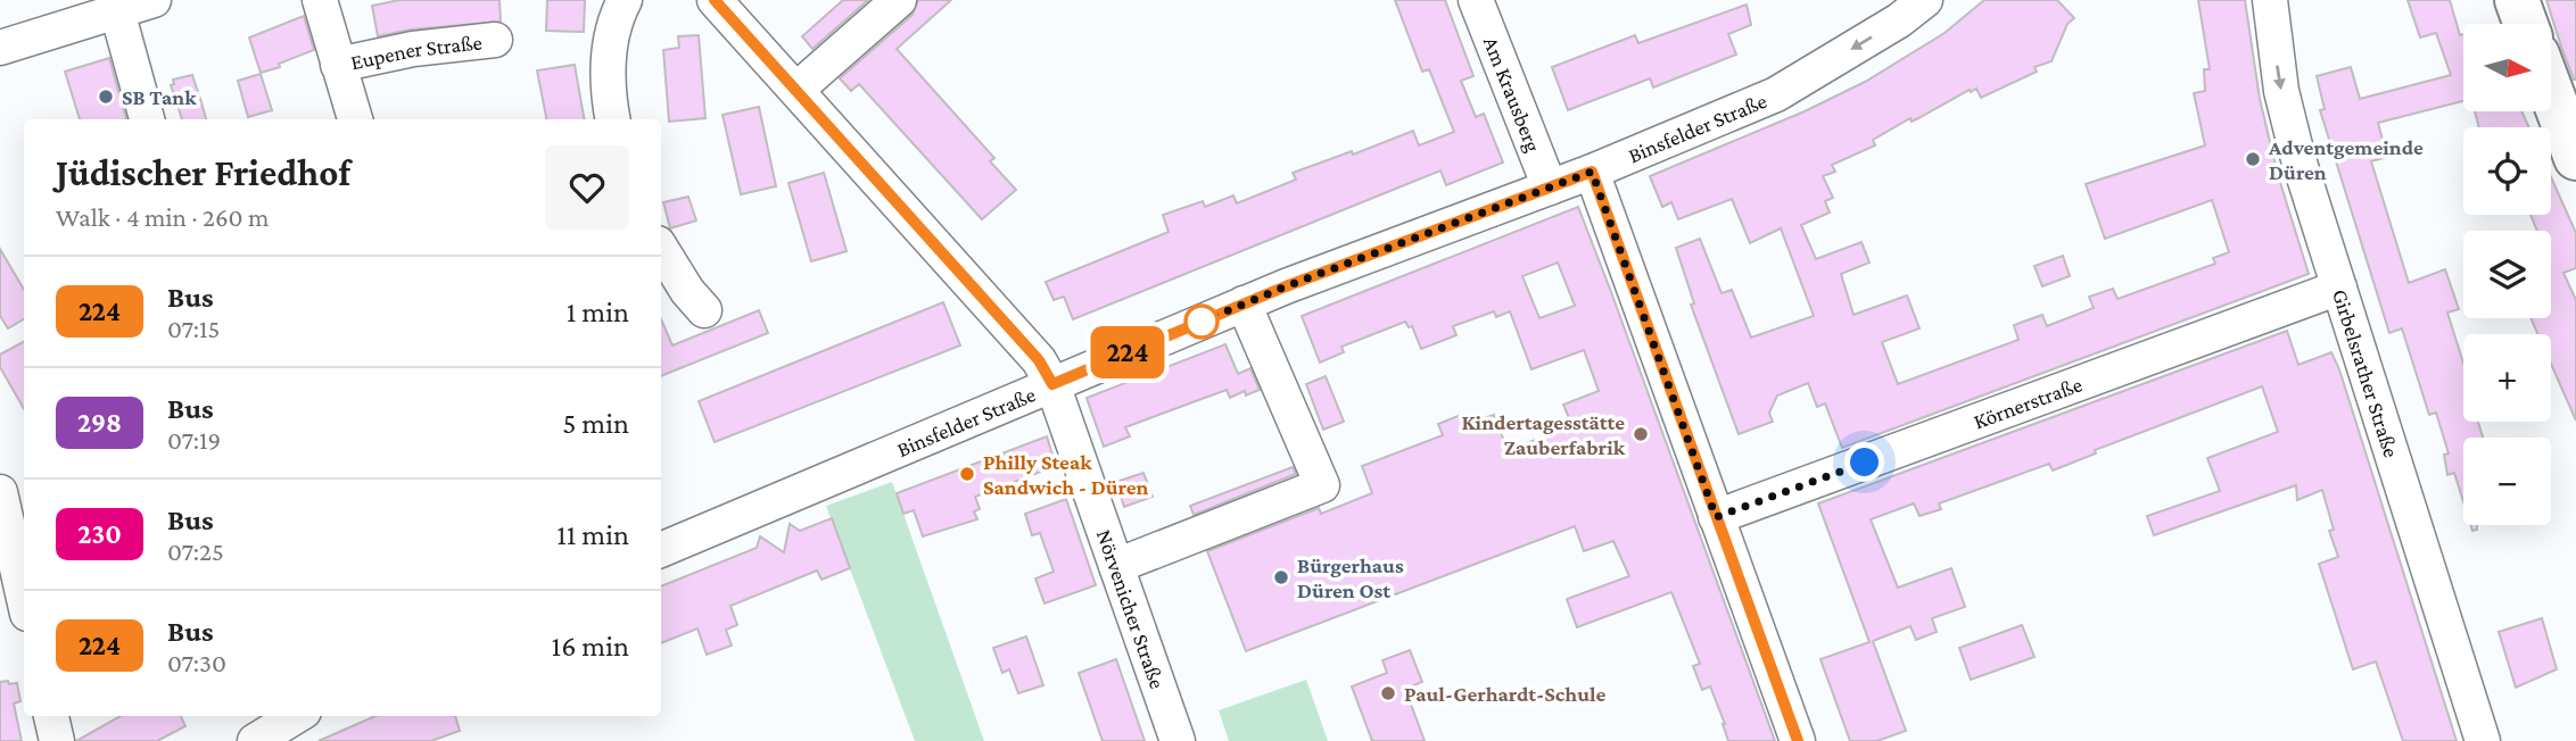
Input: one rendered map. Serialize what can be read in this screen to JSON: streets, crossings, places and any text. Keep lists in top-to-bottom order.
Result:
{
  "streets": {
    "street": [
      "Eupener Straße",
      "Am Krausberg",
      "Binsfelder Straße",
      "Girbelsrather Straße",
      "Körnerstraße",
      "Nörvenicher Straße"
    ]
  },
  "crossings": [
    ["Am Krausberg", "Binsfelder Straße"],
    ["Binsfelder Straße", "Nörvenicher Straße"],
    ["Girbelsrather Straße", "Körnerstraße"]
  ],
  "one_way": ["Girbelsrather Straße"],
  "places": [
    "SB Tank",
    "Adventgemeinde Düren",
    "Kindertagesstätte Zauberfabrik",
    "Philly Steak Sandwich - Düren",
    "Bürgerhaus Düren Ost",
    "Paul-Gerhardt-Schule"
  ],
  "lines": ["bus line 224"],
  "north": "right",
  "page": {
    "on_map": "224",
    "map_buttons": ["+", "−"],
    "heading": ["Jüdischer Friedhof", "Walk · 4 min · 260 m"],
    "list": [
      {
        "mark": "224",
        "name": "Bus",
        "note": "07:15",
        "value": "1 min"
      },
      {
        "mark": "298",
        "name": "Bus",
        "note": "07:19",
        "value": "5 min"
      },
      {
        "mark": "230",
        "name": "Bus",
        "note": "07:25",
        "value": "11 min"
      },
      {
        "mark": "224",
        "name": "Bus",
        "note": "07:30",
        "value": "16 min"
      }
    ]
  }
}
